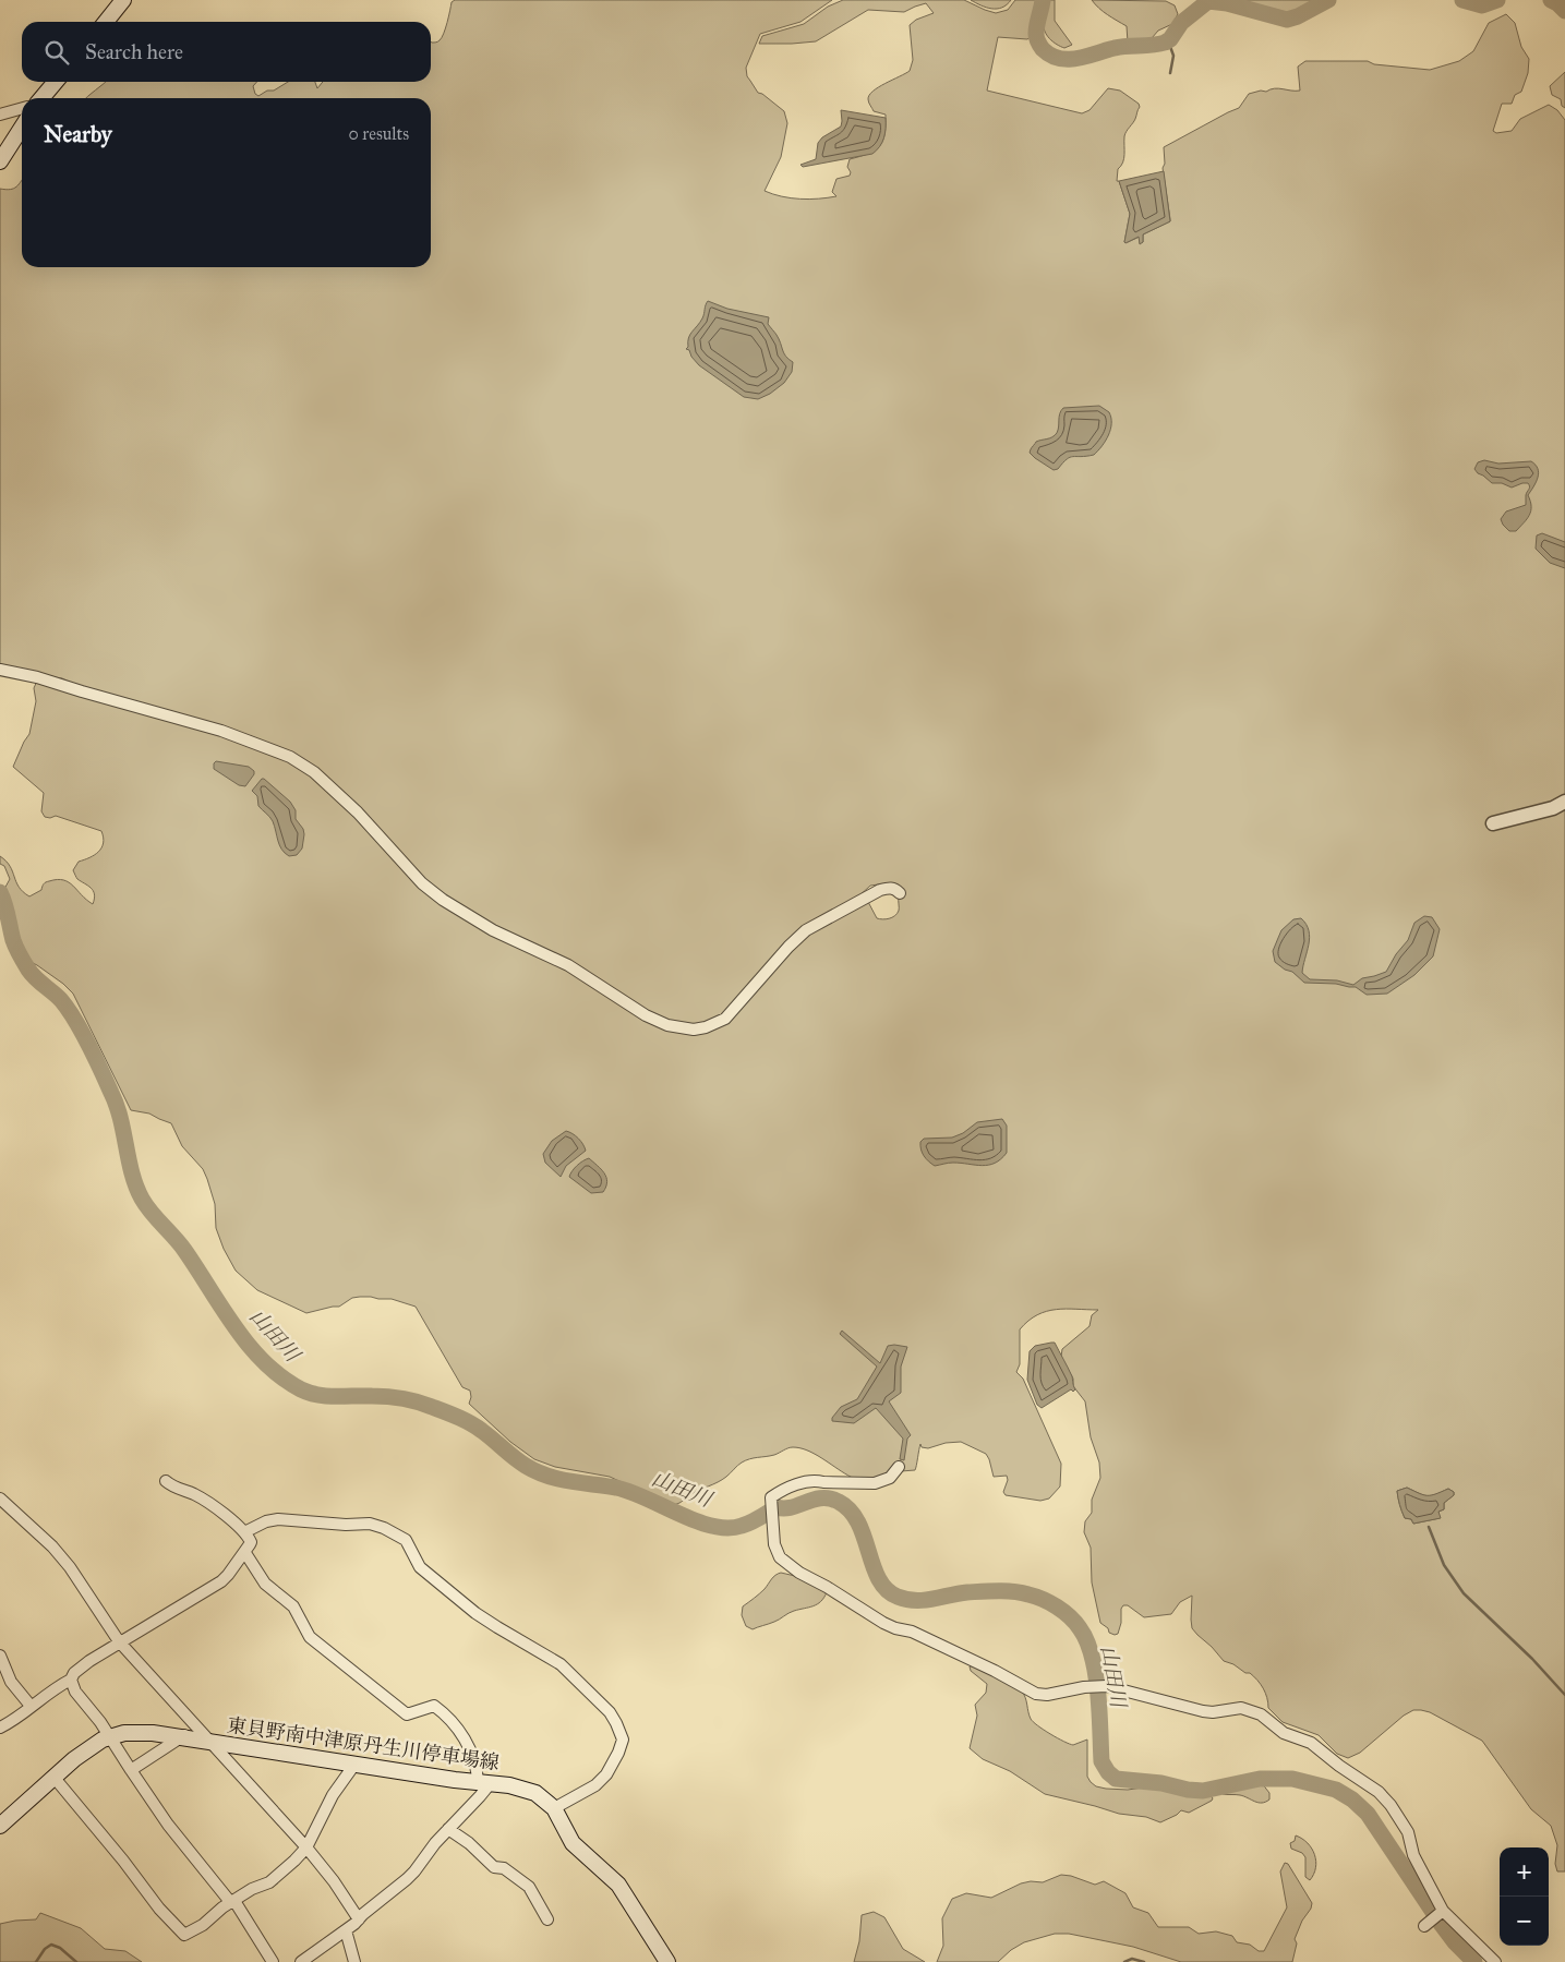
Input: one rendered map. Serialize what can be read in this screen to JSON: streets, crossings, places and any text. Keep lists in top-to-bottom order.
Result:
{
  "streets": {
    "main road": ["東貝野南中津原丹生川停車場線"]
  },
  "water": ["山田川"],
  "page": {
    "search": "Search here",
    "heading": ["Nearby", "0 results"],
    "map_buttons": ["+", "−"]
  }
}
